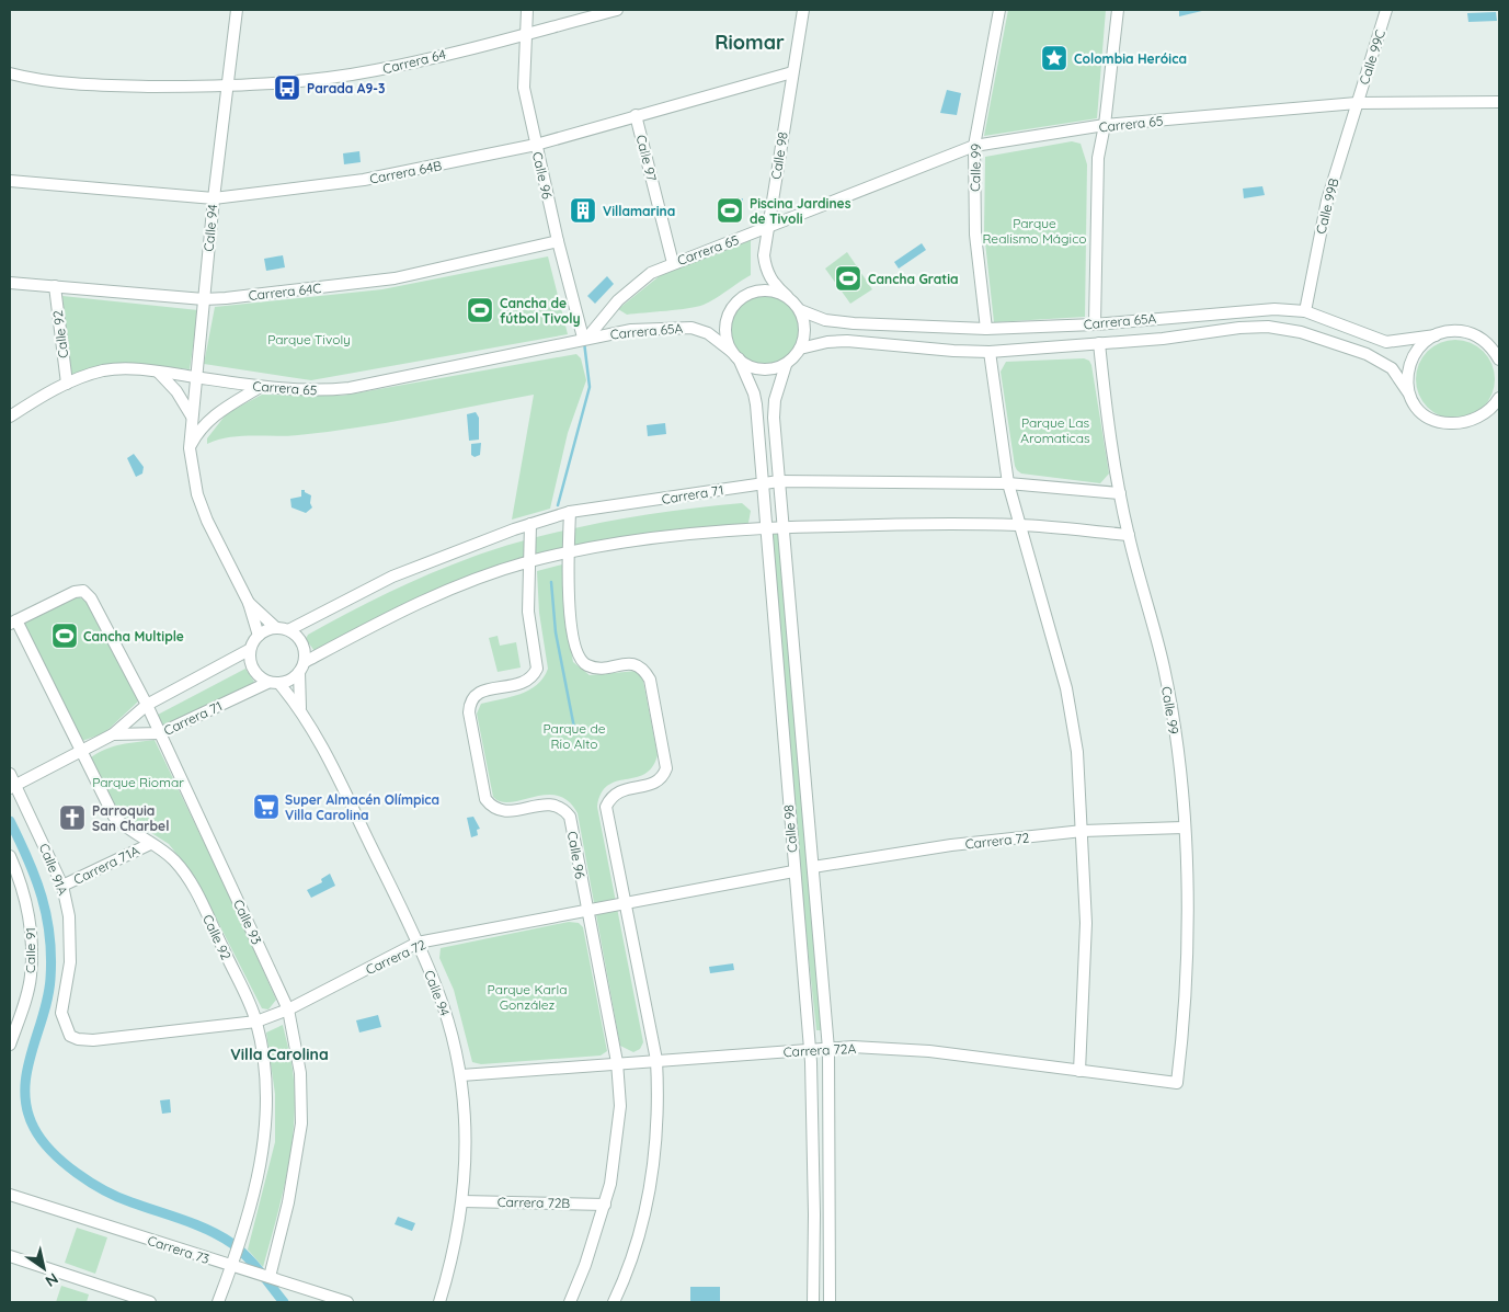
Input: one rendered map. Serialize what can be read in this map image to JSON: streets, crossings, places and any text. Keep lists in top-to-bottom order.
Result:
{
  "streets": {
    "street": [
      "Calle 99C",
      "Carrera 64",
      "Carrera 65",
      "Calle 98",
      "Calle 97",
      "Calle 99",
      "Carrera 64B",
      "Calle 96",
      "Calle 99B",
      "Calle 94",
      "Carrera 64C",
      "Carrera 65A",
      "Calle 92",
      "Carrera 71",
      "Carrera 72",
      "Carrera 71A",
      "Calle 91A",
      "Calle 93",
      "Calle 91",
      "Carrera 72A",
      "Carrera 72B",
      "Carrera 73"
    ]
  },
  "crossings": [
    ["Calle 99C", "Carrera 65"],
    ["Calle 99C", "Calle 99B"],
    ["Carrera 64", "Calle 96"],
    ["Carrera 64", "Calle 94"],
    ["Carrera 65", "Calle 98"],
    ["Carrera 65", "Calle 97"],
    ["Carrera 65", "Calle 99"],
    ["Carrera 65", "Calle 96"],
    ["Carrera 65", "Calle 99B"],
    ["Carrera 65", "Calle 94"],
    ["Carrera 65", "Carrera 65A"],
    ["Carrera 65", "Calle 92"],
    ["Calle 98", "Carrera 64B"],
    ["Calle 98", "Carrera 65A"],
    ["Calle 98", "Carrera 71"],
    ["Calle 98", "Carrera 72"],
    ["Calle 98", "Carrera 72A"],
    ["Calle 97", "Carrera 64B"],
    ["Calle 99", "Carrera 65A"],
    ["Calle 99", "Carrera 71"],
    ["Calle 99", "Carrera 72"],
    ["Calle 99", "Carrera 72A"],
    ["Carrera 64B", "Calle 96"],
    ["Carrera 64B", "Calle 94"],
    ["Calle 96", "Carrera 64C"],
    ["Calle 96", "Carrera 65A"],
    ["Calle 96", "Carrera 71"],
    ["Calle 96", "Carrera 72"],
    ["Calle 96", "Carrera 72A"],
    ["Calle 96", "Carrera 72B"],
    ["Calle 99B", "Carrera 65A"],
    ["Calle 94", "Carrera 64C"],
    ["Calle 94", "Carrera 71"],
    ["Calle 94", "Carrera 72"],
    ["Calle 94", "Carrera 72A"],
    ["Calle 94", "Carrera 72B"],
    ["Carrera 64C", "Calle 92"],
    ["Calle 92", "Carrera 71"],
    ["Calle 92", "Carrera 72"],
    ["Calle 92", "Carrera 71A"],
    ["Calle 92", "Calle 93"],
    ["Calle 92", "Carrera 73"],
    ["Carrera 71", "Calle 91A"],
    ["Carrera 71", "Calle 93"],
    ["Carrera 72", "Calle 91A"],
    ["Carrera 72", "Calle 93"],
    ["Carrera 71A", "Calle 91A"],
    ["Calle 93", "Carrera 73"]
  ],
  "districts": ["Riomar", "Villa Carolina"],
  "parks": [
    "Parque Realismo Mágico",
    "Parque Tivoly",
    "Parque Las Aromaticas",
    "Parque de Rio Alto",
    "Parque Riomar",
    "Parque Karla González"
  ],
  "places": {
    "place": ["Colombia Heróica"],
    "bus stop": ["Parada A9-3"],
    "building": ["Villamarina"],
    "sports": [
      "Piscina Jardines de Tivoli",
      "Cancha Gratia",
      "Cancha de fútbol Tivoly",
      "Cancha Multiple"
    ],
    "supermarket": ["Super Almacén Olímpica Villa Carolina"],
    "church": ["Parroquia San Charbel"]
  },
  "north": "bottom right"
}
